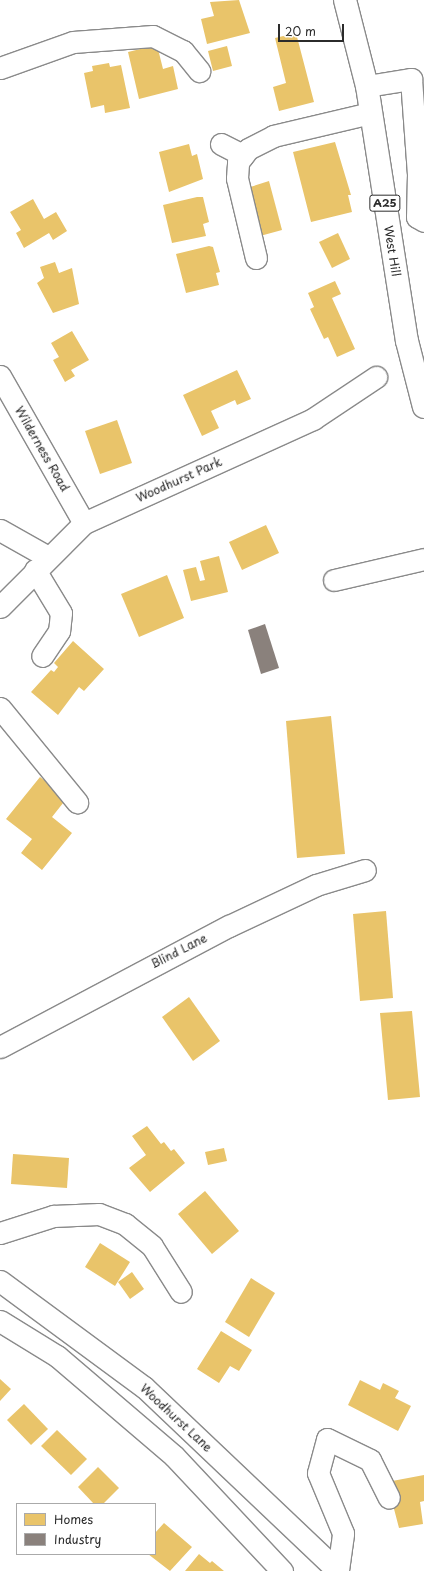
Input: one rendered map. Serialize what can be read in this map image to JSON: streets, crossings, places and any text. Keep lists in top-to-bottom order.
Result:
{
  "streets": {
    "main road": ["A25", "West Hill"],
    "street": [
      "Wilderness Road",
      "Woodhurst Park",
      "Blind Lane",
      "Woodhurst Lane"
    ]
  },
  "crossings": [
    ["Wilderness Road", "Woodhurst Park"]
  ],
  "legend": ["Homes", "Industry"],
  "scale_bar": "20 m"
}
